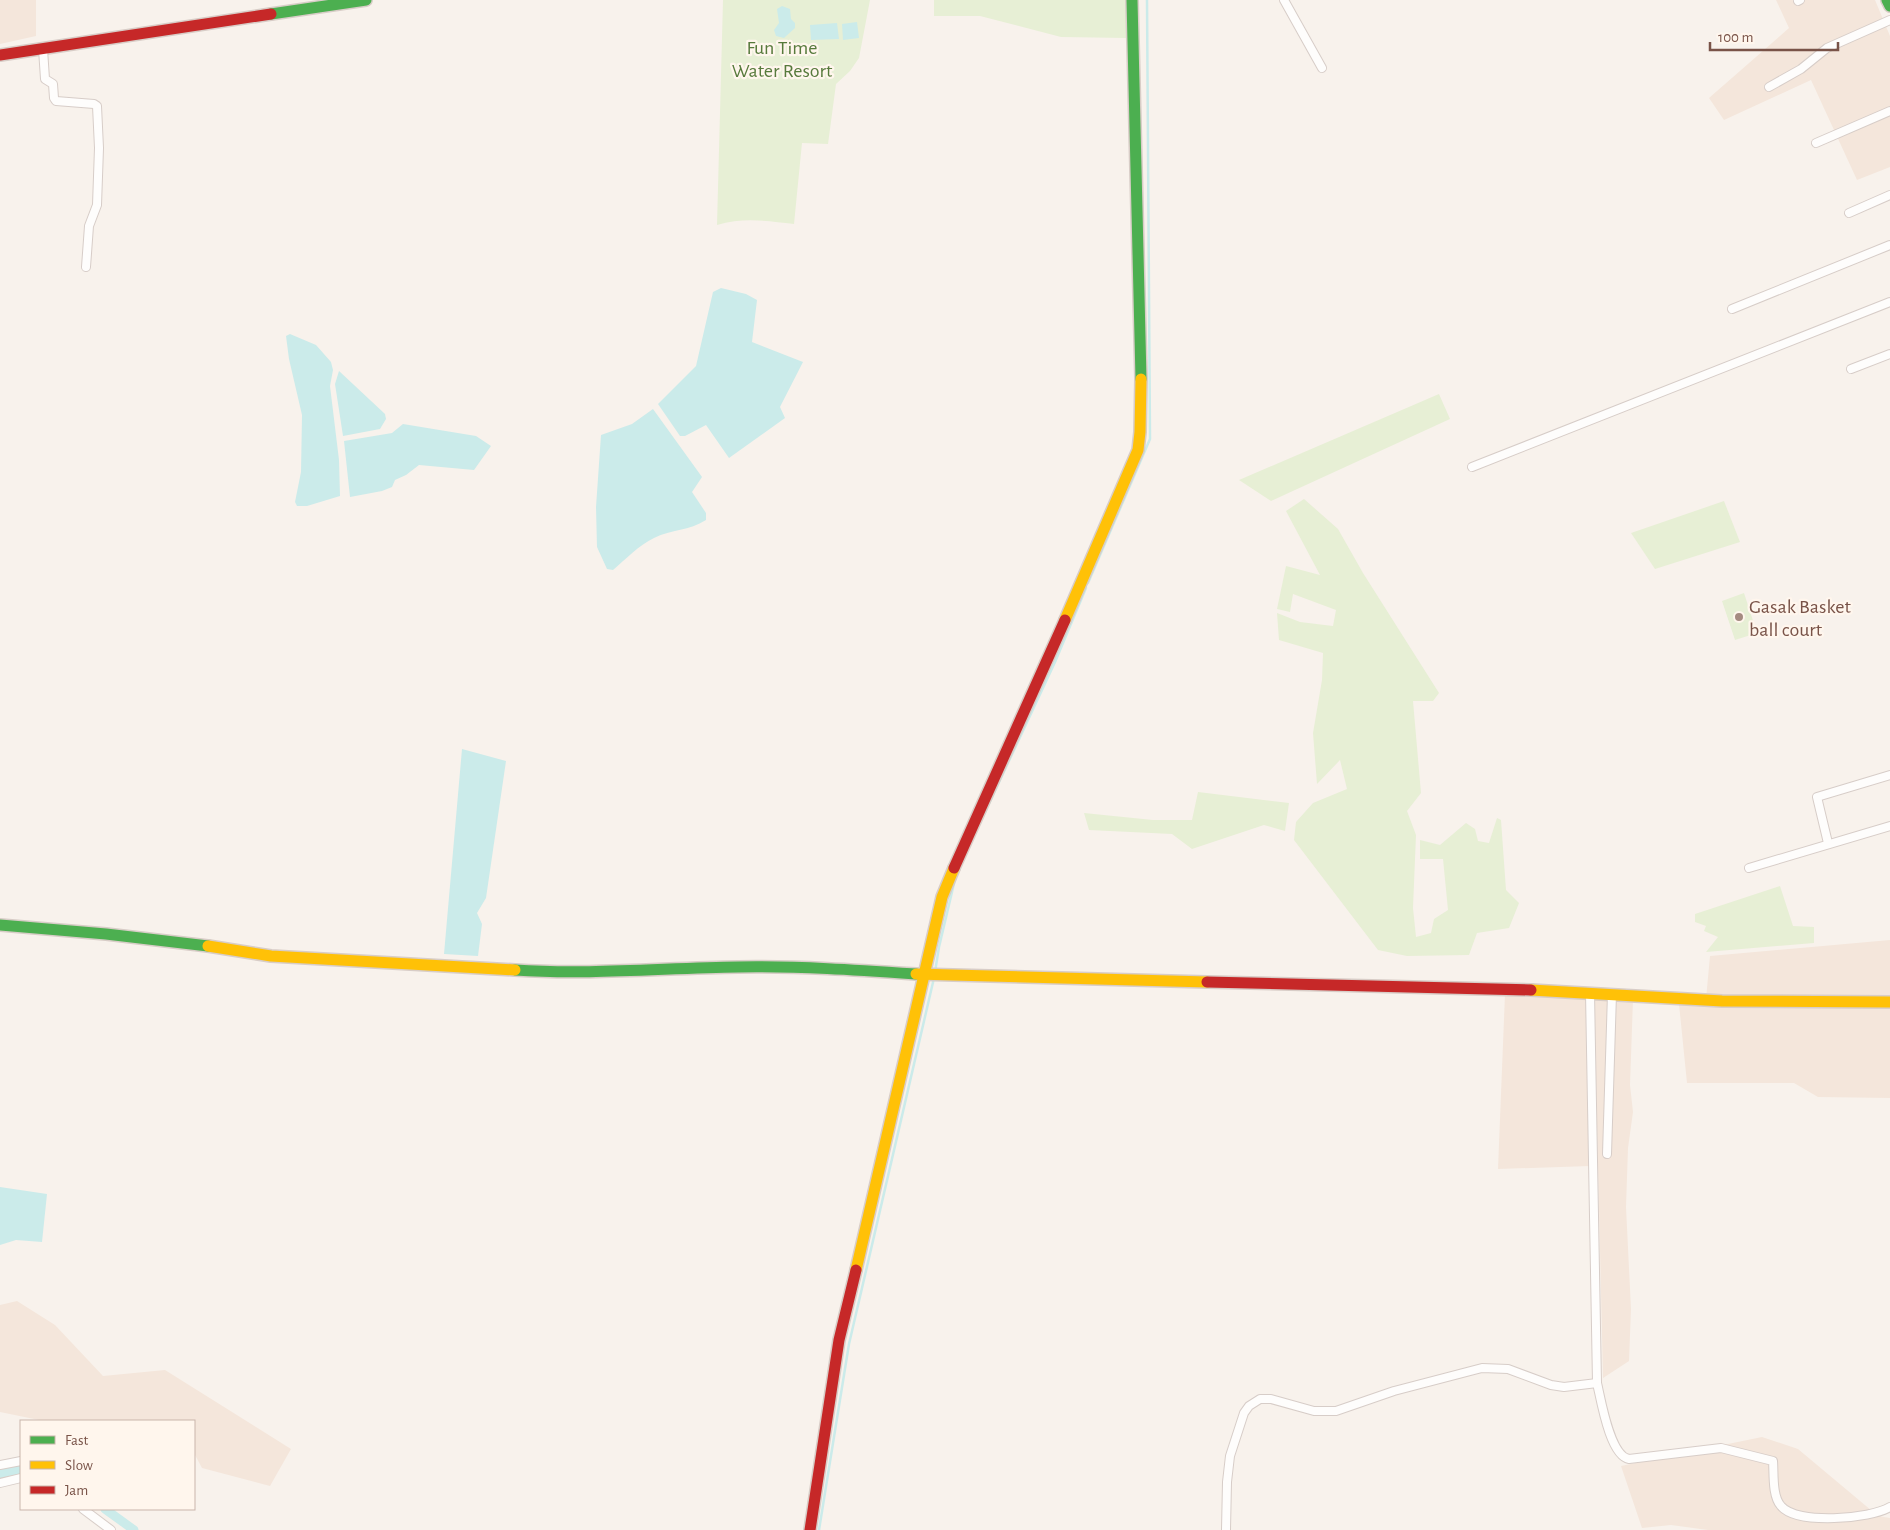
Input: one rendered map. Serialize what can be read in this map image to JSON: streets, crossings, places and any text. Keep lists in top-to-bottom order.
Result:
{
  "parks": ["Fun Time Water Resort"],
  "places": ["Gasak Basket ball court"],
  "legend": ["Fast", "Slow", "Jam"],
  "scale_bar": "100 m"
}
